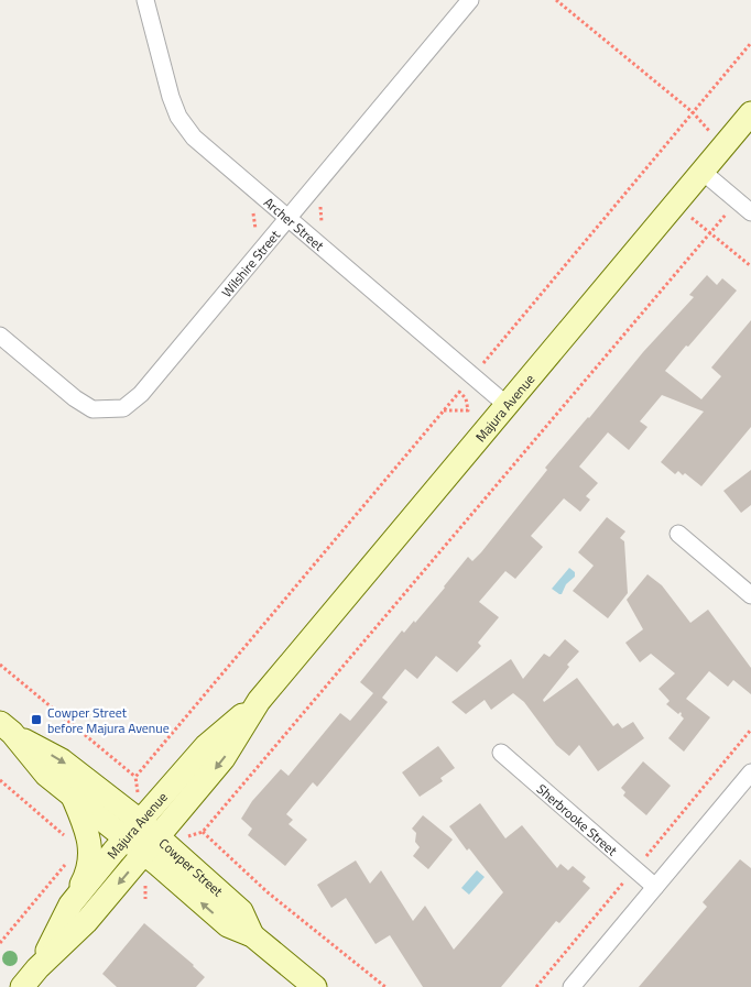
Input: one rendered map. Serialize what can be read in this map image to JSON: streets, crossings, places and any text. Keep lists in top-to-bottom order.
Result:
{
  "streets": {
    "main road": ["Majura Avenue", "Cowper Street"],
    "street": ["Archer Street", "Wilshire Street", "Sherbrooke Street"]
  },
  "crossings": [
    ["Archer Street", "Wilshire Street"],
    ["Archer Street", "Majura Avenue"],
    ["Majura Avenue", "Cowper Street"]
  ],
  "places": {
    "transit": ["Cowper Street before Majura Avenue"]
  }
}
